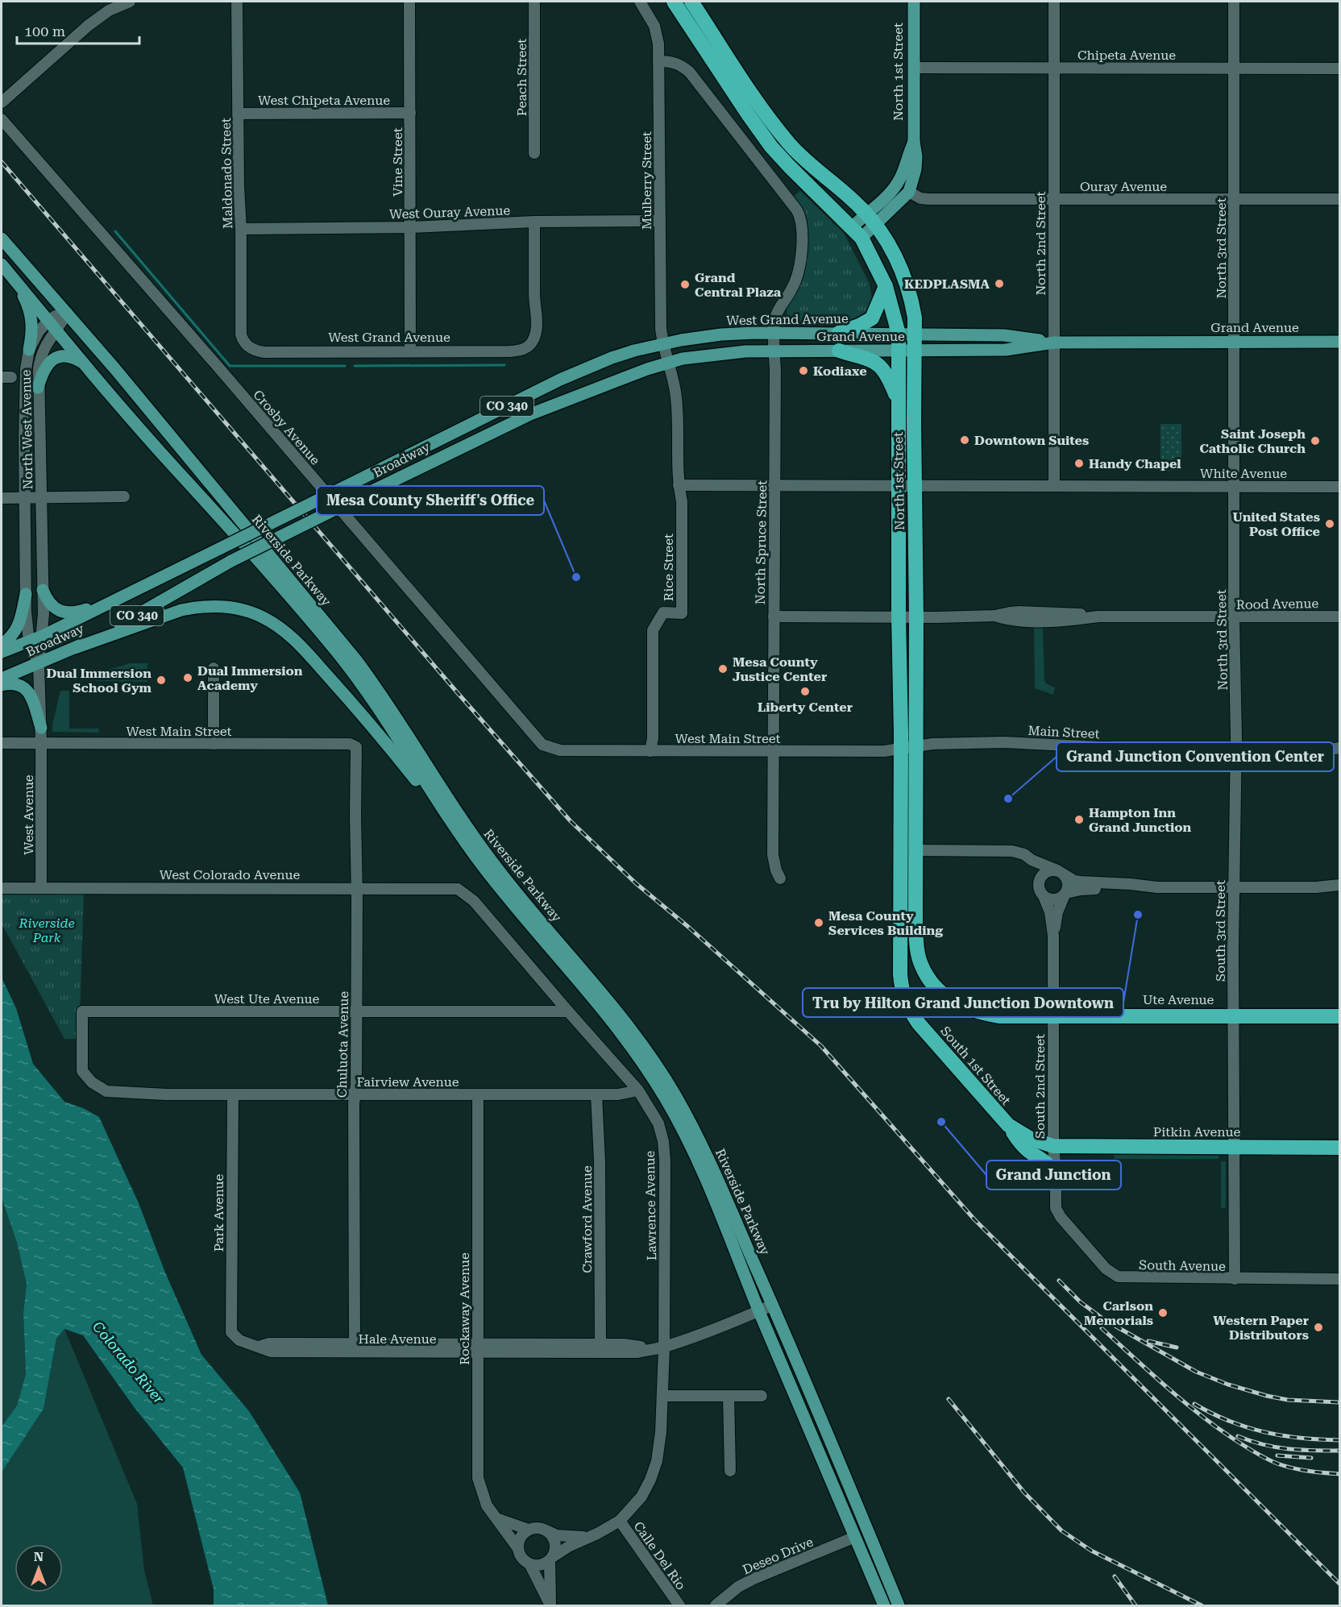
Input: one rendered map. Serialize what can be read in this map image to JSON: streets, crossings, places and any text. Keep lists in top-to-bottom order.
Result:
{
  "streets": {
    "highway": [
      "North 1st Street",
      "Ute Avenue",
      "South 1st Street",
      "Pitkin Avenue"
    ],
    "main road": [
      "West Grand Avenue",
      "Grand Avenue",
      "CO 340",
      "Broadway",
      "Riverside Parkway"
    ],
    "street": [
      "Chipeta Avenue",
      "Peach Street",
      "West Chipeta Avenue",
      "Vine Street",
      "Maldonado Street",
      "Mulberry Street",
      "Ouray Avenue",
      "West Ouray Avenue",
      "North 2nd Street",
      "North 3rd Street",
      "Crosby Avenue",
      "North West Avenue",
      "White Avenue",
      "North Spruce Street",
      "Rice Street",
      "Rood Avenue",
      "West Main Street",
      "Main Street",
      "West Avenue",
      "West Colorado Avenue",
      "South 3rd Street",
      "West Ute Avenue",
      "Chuluota Avenue",
      "Fairview Avenue",
      "South 2nd Street",
      "Lawrence Avenue",
      "Park Avenue",
      "Crawford Avenue",
      "South Avenue",
      "Rockaway Avenue",
      "Hale Avenue",
      "Calle Del Rio",
      "Deseo Drive"
    ]
  },
  "crossings": [
    ["Chipeta Avenue", "North 1st Street"],
    ["Chipeta Avenue", "North 2nd Street"],
    ["Chipeta Avenue", "North 3rd Street"],
    ["North 1st Street", "Ouray Avenue"],
    ["North 1st Street", "West Grand Avenue"],
    ["North 1st Street", "Grand Avenue"],
    ["North 1st Street", "White Avenue"],
    ["North 1st Street", "Rood Avenue"],
    ["North 1st Street", "West Main Street"],
    ["North 1st Street", "Main Street"],
    ["North 1st Street", "South 1st Street"],
    ["West Chipeta Avenue", "Vine Street"],
    ["West Chipeta Avenue", "Maldonado Street"],
    ["Vine Street", "West Ouray Avenue"],
    ["Vine Street", "West Grand Avenue"],
    ["Maldonado Street", "West Ouray Avenue"],
    ["Maldonado Street", "West Grand Avenue"],
    ["Mulberry Street", "West Ouray Avenue"],
    ["Mulberry Street", "West Grand Avenue"],
    ["Mulberry Street", "Grand Avenue"],
    ["Mulberry Street", "Broadway"],
    ["Mulberry Street", "North Spruce Street"],
    ["Mulberry Street", "Rice Street"],
    ["Ouray Avenue", "North 2nd Street"],
    ["Ouray Avenue", "North 3rd Street"],
    ["West Ouray Avenue", "West Grand Avenue"],
    ["North 2nd Street", "Grand Avenue"],
    ["North 2nd Street", "White Avenue"],
    ["North 3rd Street", "Grand Avenue"],
    ["North 3rd Street", "White Avenue"],
    ["North 3rd Street", "Rood Avenue"],
    ["North 3rd Street", "Main Street"],
    ["North 3rd Street", "South 3rd Street"],
    ["West Grand Avenue", "Grand Avenue"],
    ["West Grand Avenue", "Broadway"],
    ["West Grand Avenue", "North Spruce Street"],
    ["Grand Avenue", "Broadway"],
    ["Grand Avenue", "North Spruce Street"],
    ["Grand Avenue", "Rice Street"],
    ["Crosby Avenue", "West Main Street"],
    ["North West Avenue", "Broadway"],
    ["North West Avenue", "Riverside Parkway"],
    ["North West Avenue", "West Main Street"],
    ["North West Avenue", "West Avenue"],
    ["Broadway", "Rice Street"],
    ["White Avenue", "North Spruce Street"],
    ["White Avenue", "Rice Street"],
    ["North Spruce Street", "Rood Avenue"],
    ["North Spruce Street", "West Main Street"],
    ["Riverside Parkway", "Hale Avenue"],
    ["Riverside Parkway", "Deseo Drive"],
    ["Rice Street", "West Main Street"],
    ["West Main Street", "Main Street"],
    ["West Main Street", "West Avenue"],
    ["West Main Street", "Chuluota Avenue"],
    ["West Main Street", "South 1st Street"],
    ["Main Street", "South 3rd Street"],
    ["Main Street", "South 1st Street"],
    ["West Avenue", "West Colorado Avenue"],
    ["West Colorado Avenue", "Chuluota Avenue"],
    ["West Colorado Avenue", "Lawrence Avenue"],
    ["South 3rd Street", "Ute Avenue"],
    ["South 3rd Street", "Pitkin Avenue"],
    ["South 3rd Street", "South Avenue"],
    ["West Ute Avenue", "Chuluota Avenue"],
    ["West Ute Avenue", "Fairview Avenue"],
    ["West Ute Avenue", "Lawrence Avenue"],
    ["Ute Avenue", "South 2nd Street"],
    ["Chuluota Avenue", "Fairview Avenue"],
    ["Chuluota Avenue", "Hale Avenue"],
    ["South 1st Street", "South 2nd Street"],
    ["South 1st Street", "Pitkin Avenue"],
    ["Fairview Avenue", "Lawrence Avenue"],
    ["Fairview Avenue", "Park Avenue"],
    ["Fairview Avenue", "Crawford Avenue"],
    ["Fairview Avenue", "Rockaway Avenue"],
    ["South 2nd Street", "Pitkin Avenue"],
    ["South 2nd Street", "South Avenue"],
    ["Lawrence Avenue", "Rockaway Avenue"],
    ["Lawrence Avenue", "Hale Avenue"],
    ["Lawrence Avenue", "Calle Del Rio"],
    ["Park Avenue", "Hale Avenue"],
    ["Crawford Avenue", "Hale Avenue"],
    ["Rockaway Avenue", "Hale Avenue"]
  ],
  "water": ["Colorado River"],
  "parks": ["Riverside Park"],
  "places": [
    "KEDPLASMA",
    "Grand Central Plaza",
    "Kodiaxe",
    "Downtown Suites",
    "Saint Joseph Catholic Church",
    "Handy Chapel",
    "United States Post Office",
    "Mesa County Sheriff's Office",
    "Mesa County Justice Center",
    "Dual Immersion Academy",
    "Dual Immersion School Gym",
    "Liberty Center",
    "Grand Junction Convention Center",
    "Hampton Inn Grand Junction",
    "Tru by Hilton Grand Junction Downtown",
    "Mesa County Services Building",
    "Grand Junction",
    "Carlson Memorials",
    "Western Paper Distributors"
  ],
  "scale_bar": "100 m",
  "north": "top"
}
